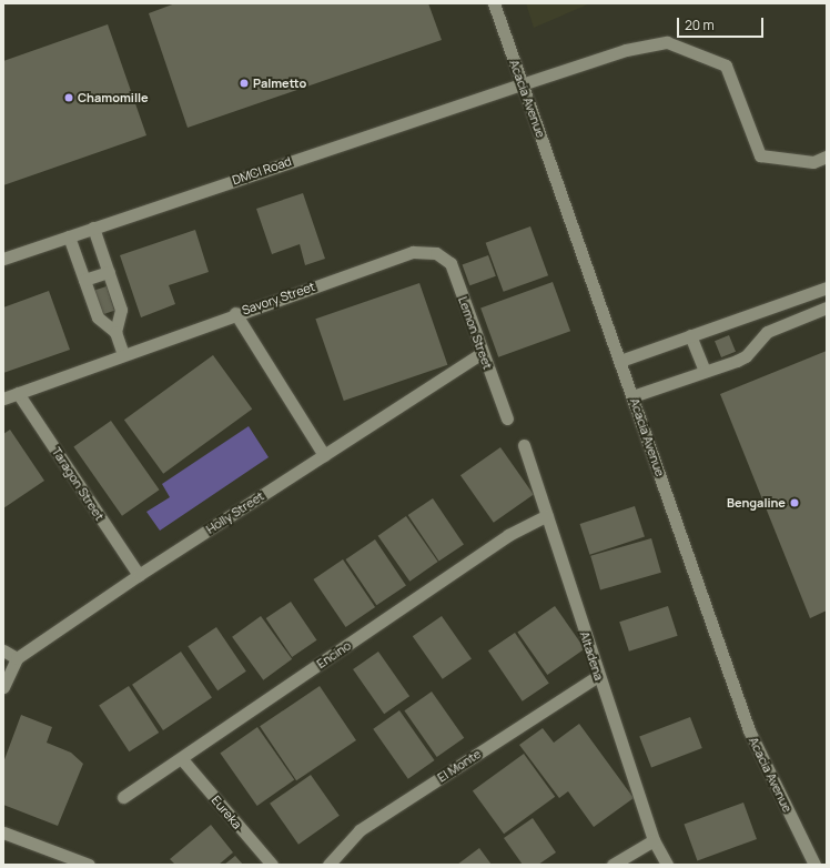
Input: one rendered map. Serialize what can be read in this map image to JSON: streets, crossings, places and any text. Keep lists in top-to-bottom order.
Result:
{
  "streets": {
    "street": [
      "Acacia Avenue",
      "DMCI Road",
      "Savory Street",
      "Lemon Street",
      "Taragon Street",
      "Holly Street",
      "Encino",
      "Altadena",
      "El Monte",
      "Eureka"
    ]
  },
  "crossings": [
    ["Acacia Avenue", "DMCI Road"],
    ["Savory Street", "Lemon Street"],
    ["Savory Street", "Taragon Street"],
    ["Lemon Street", "Holly Street"],
    ["Taragon Street", "Holly Street"],
    ["Encino", "Altadena"],
    ["Encino", "Eureka"],
    ["Altadena", "El Monte"]
  ],
  "places": ["Palmetto", "Chamomille", "Bengaline"],
  "scale_bar": "20 m"
}
